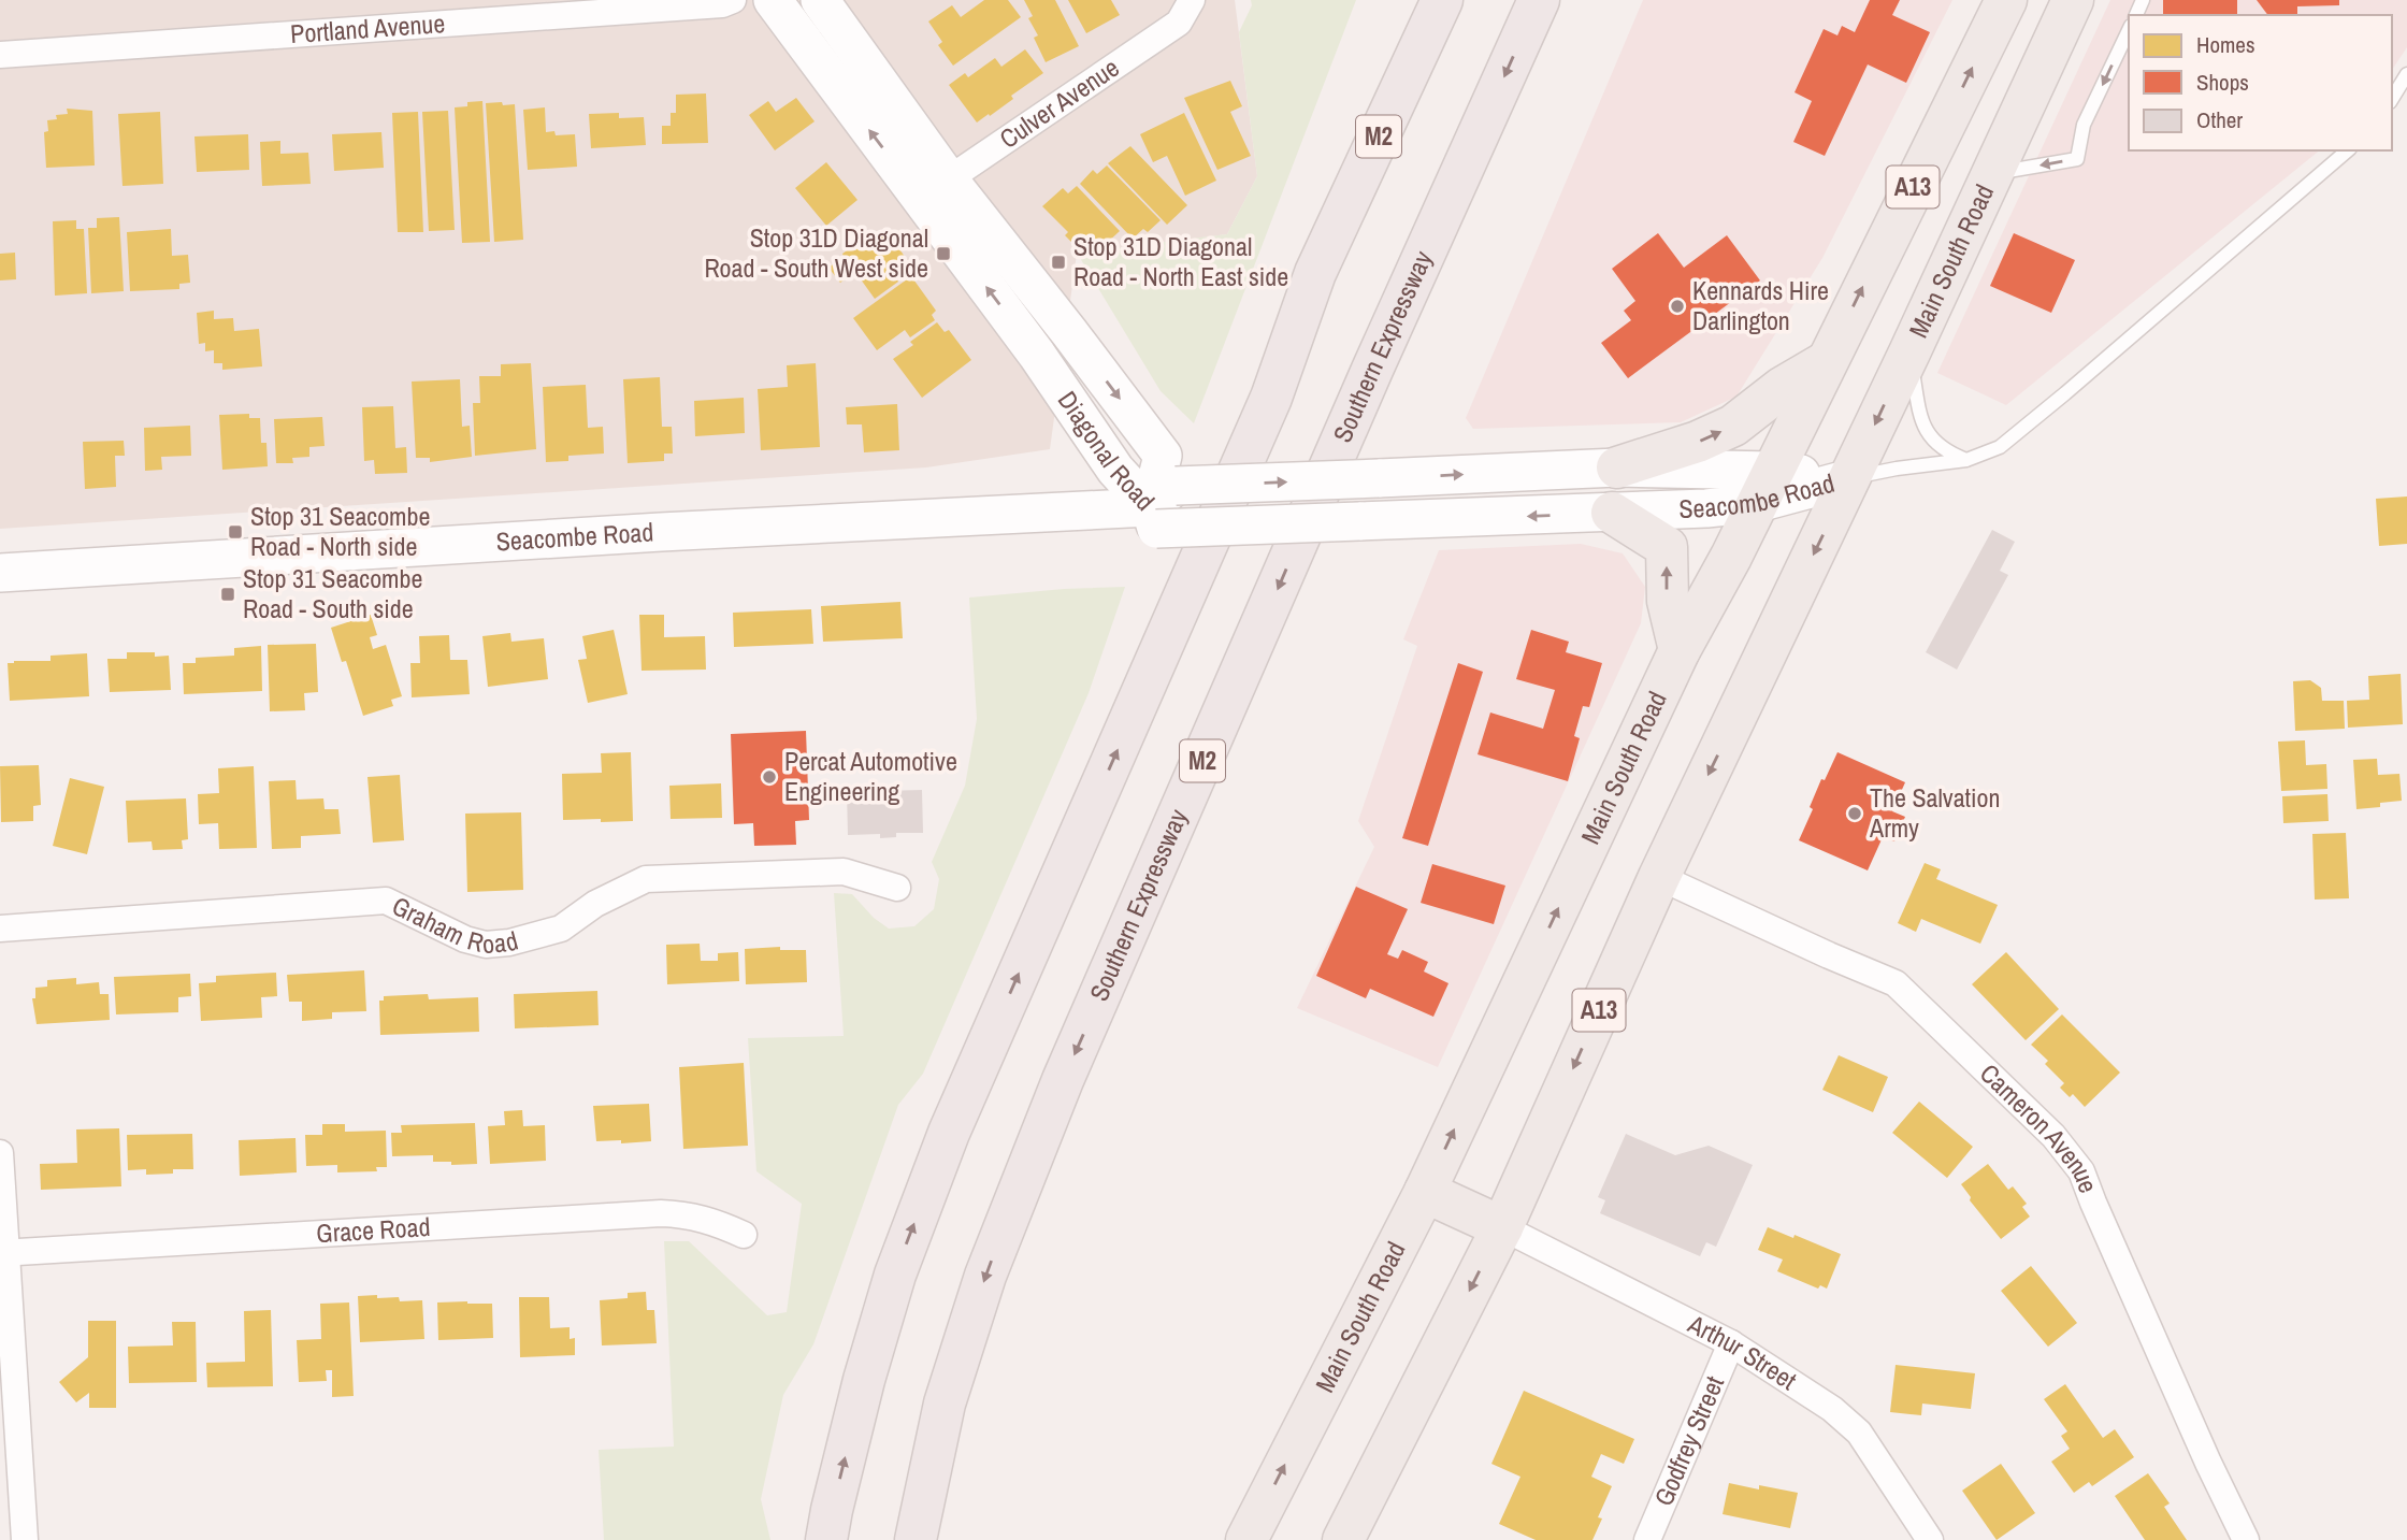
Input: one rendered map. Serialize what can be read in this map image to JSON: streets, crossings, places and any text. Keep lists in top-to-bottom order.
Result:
{
  "streets": {
    "highway": [
      "M2",
      "A13",
      "Main South Road",
      "Southern Expressway"
    ],
    "main road": ["Diagonal Road", "Seacombe Road"],
    "street": [
      "Portland Avenue",
      "Culver Avenue",
      "Graham Road",
      "Cameron Avenue",
      "Grace Road",
      "Arthur Street",
      "Godfrey Street"
    ]
  },
  "crossings": [
    ["Culver Avenue", "Diagonal Road"],
    ["Main South Road", "Seacombe Road"],
    ["Main South Road", "Cameron Avenue"],
    ["Main South Road", "Arthur Street"],
    ["Diagonal Road", "Seacombe Road"],
    ["Arthur Street", "Godfrey Street"]
  ],
  "places": {
    "transit": [
      "Stop 31D Diagonal Road - South West side",
      "Stop 31D Diagonal Road - North East side",
      "Stop 31 Seacombe Road - North side",
      "Stop 31 Seacombe Road - South side"
    ],
    "other": ["Kennards Hire Darlington", "Percat Automotive Engineering", "The Salvation Army"]
  },
  "legend": ["Homes", "Shops", "Other"]
}
